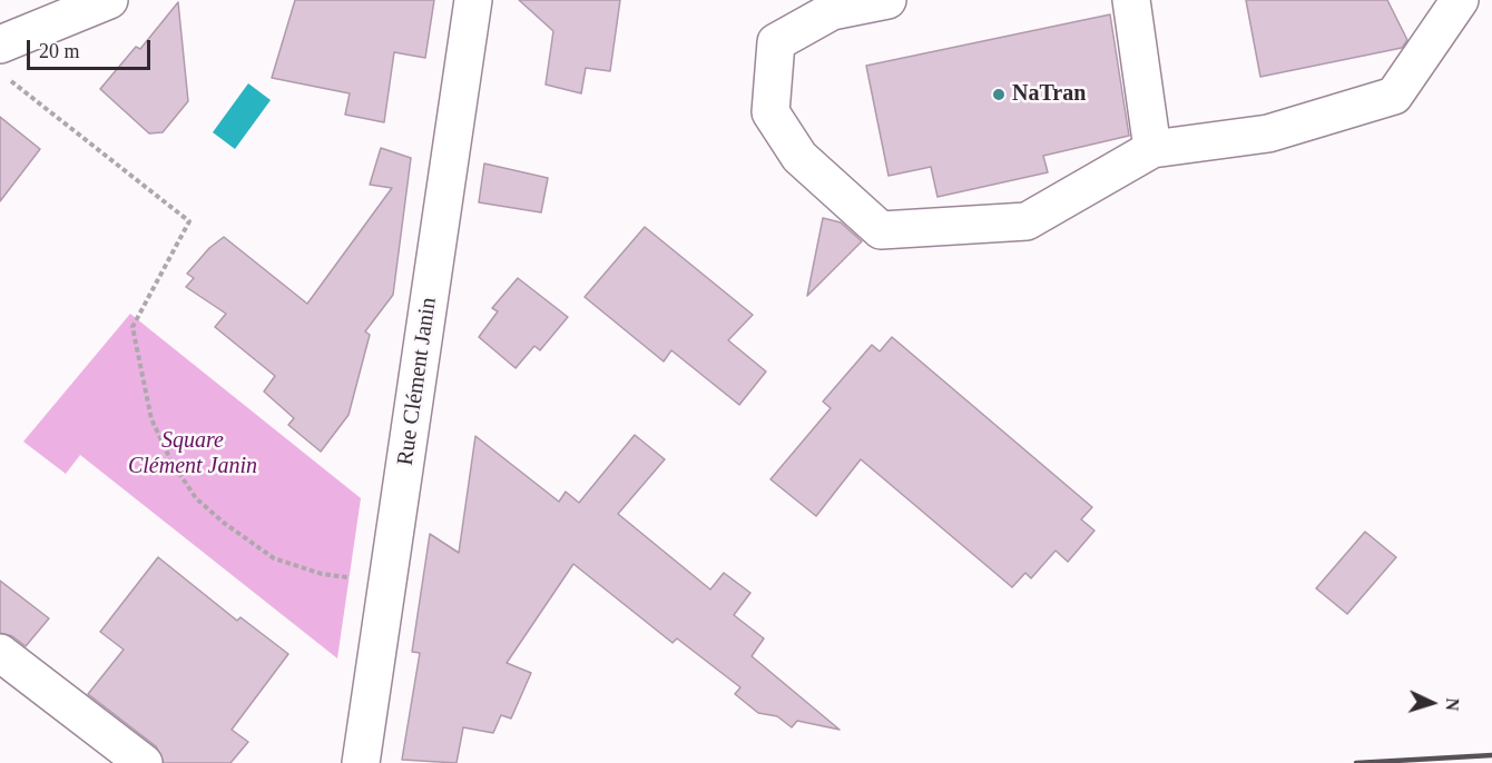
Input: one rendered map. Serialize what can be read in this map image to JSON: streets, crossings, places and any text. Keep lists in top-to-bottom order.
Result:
{
  "streets": {
    "street": ["Rue Clément Janin"]
  },
  "parks": ["Square Clément Janin"],
  "places": ["NaTran"],
  "scale_bar": "20 m",
  "north": "right"
}
